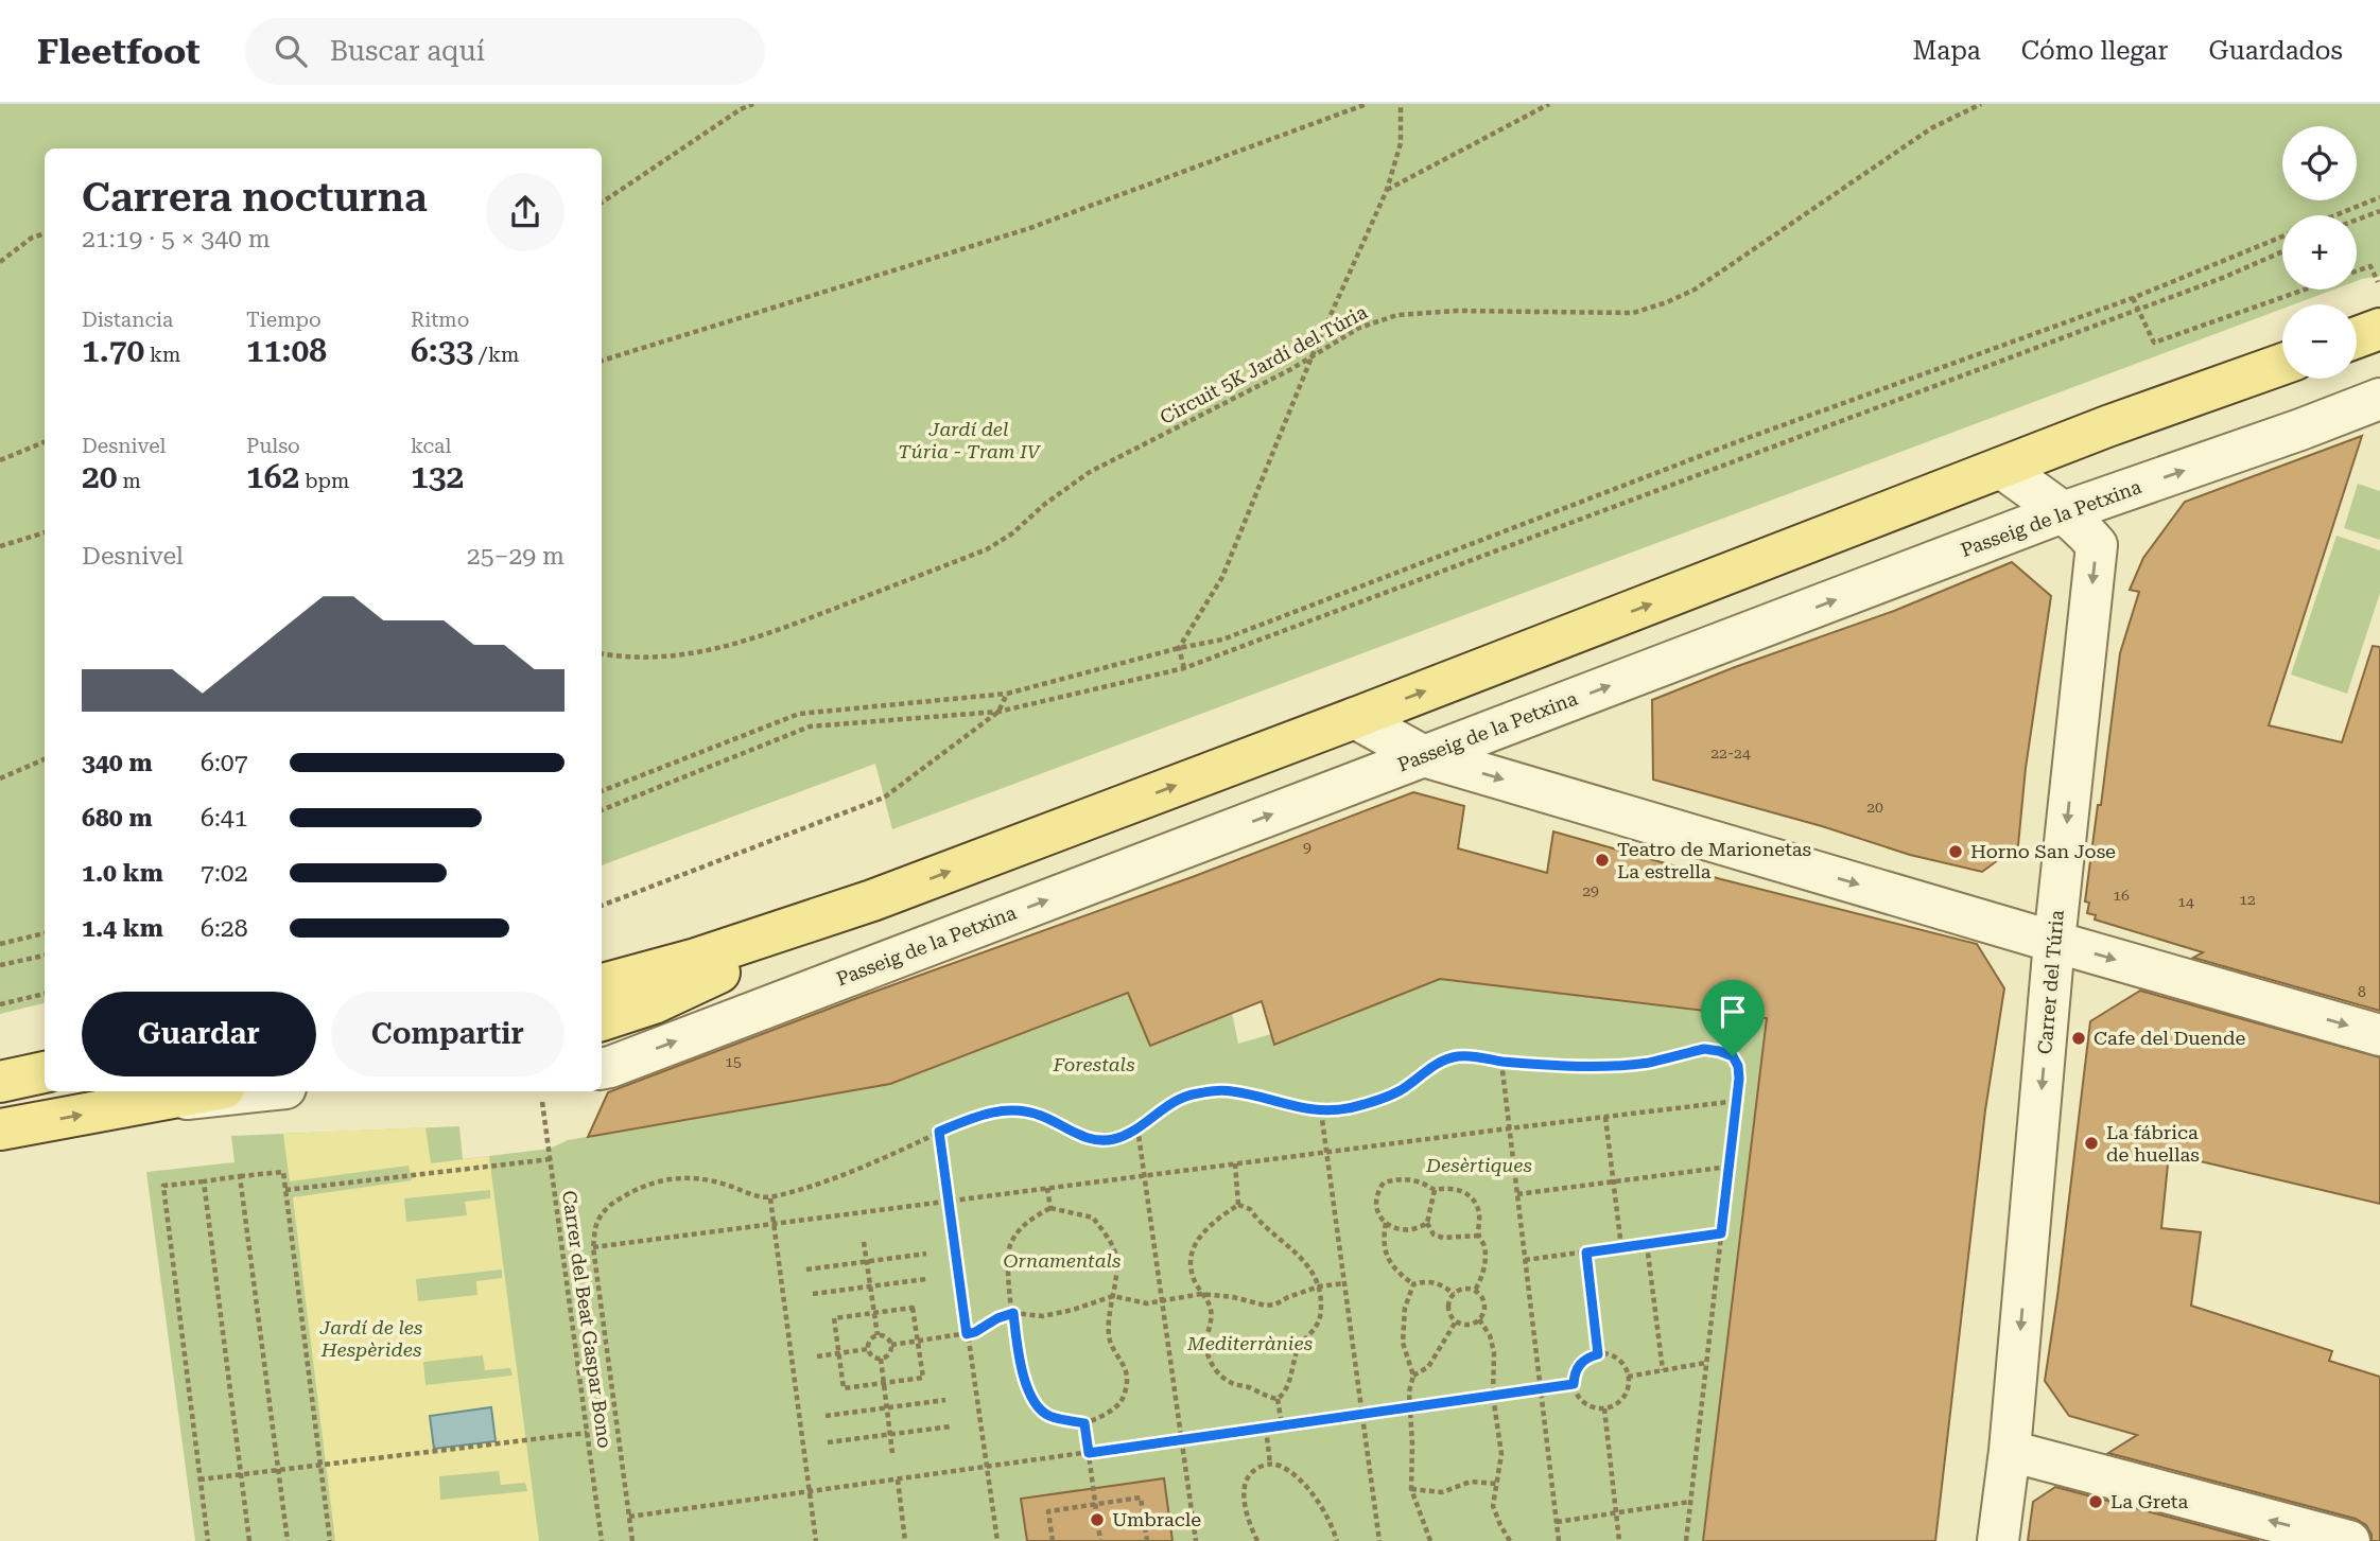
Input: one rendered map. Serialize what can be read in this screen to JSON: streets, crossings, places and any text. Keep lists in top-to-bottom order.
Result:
{
  "streets": {
    "street": ["Passeig de la Petxina", "Carrer del Túria"],
    "path": ["Circuit 5K Jardí del Túria", "Carrer del Beat Gaspar Bono"]
  },
  "crossings": [
    ["Passeig de la Petxina", "Carrer del Túria"]
  ],
  "one_way": ["Passeig de la Petxina", "Carrer del Túria"],
  "parks": [
    "Jardí del Túria - Tram IV",
    "Forestals",
    "Desèrtiques",
    "Ornamentals",
    "Jardí de les Hespèrides",
    "Mediterrànies"
  ],
  "places": [
    "Horno San Jose",
    "Teatro de Marionetas La estrella",
    "Cafe del Duende",
    "La fábrica de huellas",
    "La Greta",
    "Umbracle"
  ],
  "house_numbers": [
    "22-24",
    "20",
    "9",
    "29",
    "16",
    "12",
    "14",
    "8",
    "15"
  ],
  "page": {
    "header": "Fleetfoot",
    "search": "Buscar aquí",
    "nav": ["Mapa", "Cómo llegar", "Guardados"],
    "map_buttons": ["+", "−"],
    "heading": ["Carrera nocturna", "21:19 · 5 × 340 m"],
    "stats": [
      ["Distancia", "1.70 km"],
      ["Tiempo", "11:08"],
      ["Ritmo", "6:33 /km"],
      ["Desnivel", "20 m"],
      ["Pulso", "162 bpm"],
      ["kcal", "132"]
    ],
    "chart": ["Desnivel", "25–29 m"],
    "list": [
      {
        "name": "340 m",
        "note": "6:07"
      },
      {
        "name": "680 m",
        "note": "6:41"
      },
      {
        "name": "1.0 km",
        "note": "7:02"
      },
      {
        "name": "1.4 km",
        "note": "6:28"
      }
    ],
    "buttons": ["Guardar", "Compartir"]
  }
}
